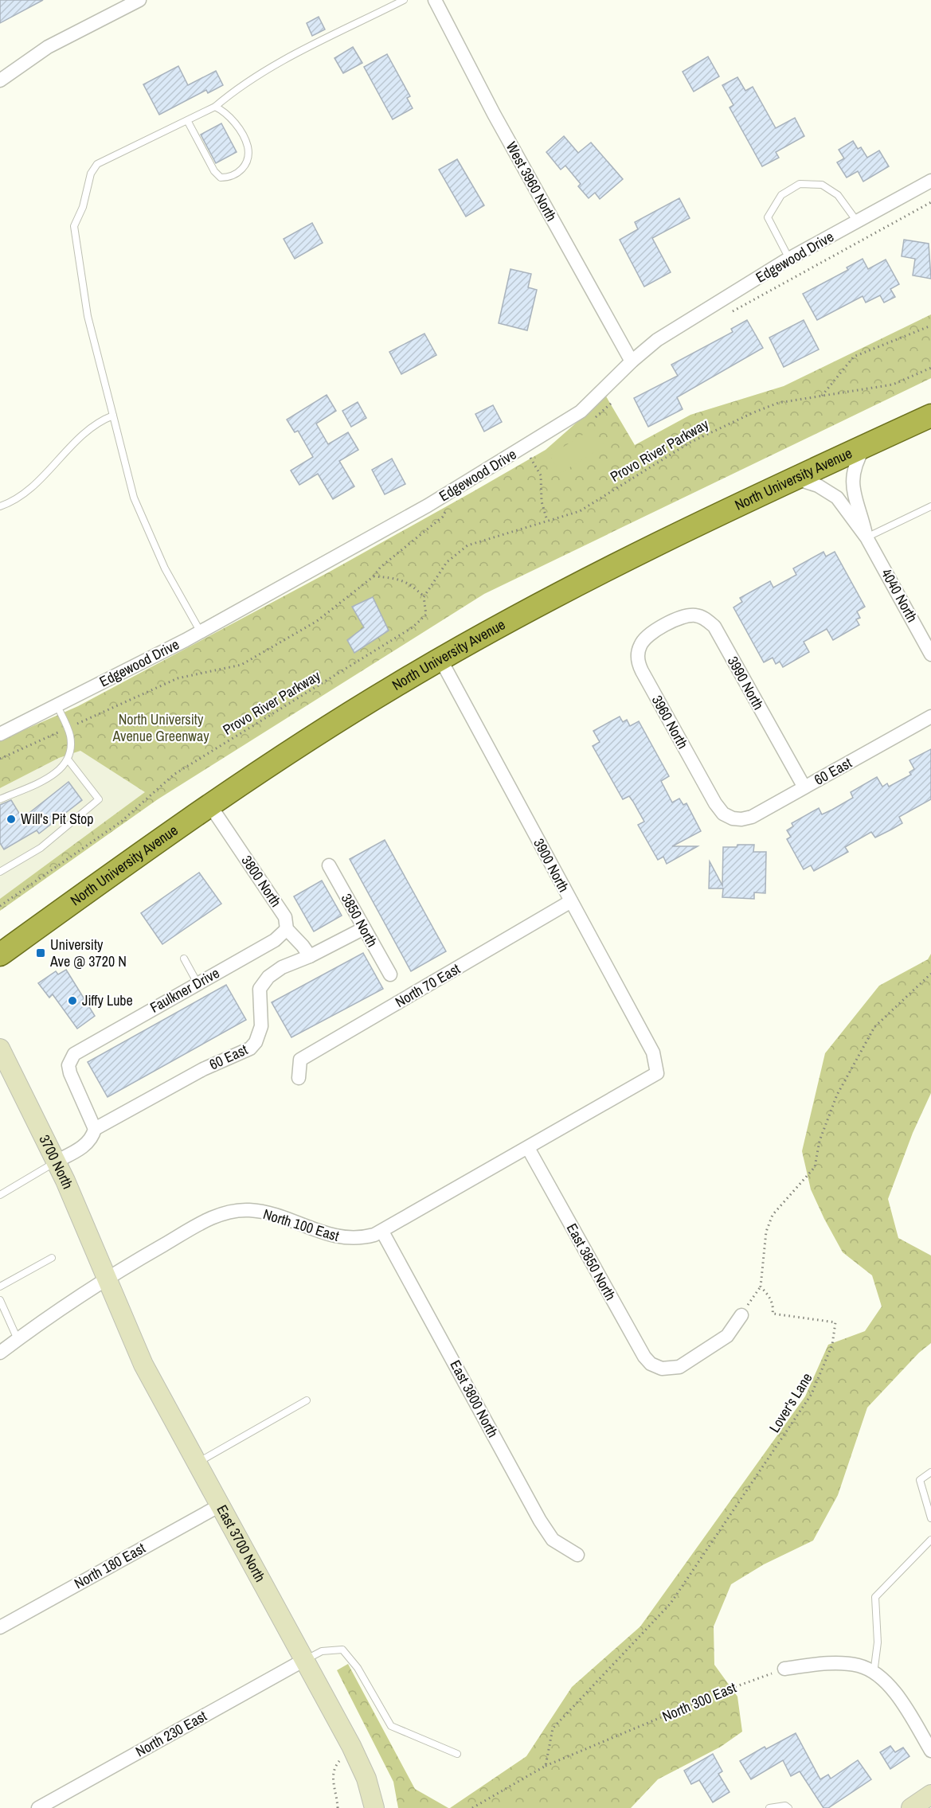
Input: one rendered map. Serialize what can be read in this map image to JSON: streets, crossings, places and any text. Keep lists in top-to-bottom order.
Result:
{
  "streets": {
    "highway": ["North University Avenue"],
    "main road": ["3700 North", "East 3700 North"],
    "street": [
      "West 3960 North",
      "Edgewood Drive",
      "4040 North",
      "3990 North",
      "3960 North",
      "60 East",
      "3900 North",
      "3800 North",
      "3850 North",
      "North 70 East",
      "Faulkner Drive",
      "North 100 East",
      "East 3850 North",
      "East 3800 North",
      "North 180 East",
      "North 230 East"
    ],
    "path": ["Provo River Parkway", "Lover's Lane", "North 300 East"]
  },
  "crossings": [
    ["West 3960 North", "Edgewood Drive"],
    ["North University Avenue", "4040 North"],
    ["North University Avenue", "3900 North"],
    ["North University Avenue", "3800 North"],
    ["3990 North", "3960 North"],
    ["3990 North", "60 East"],
    ["3960 North", "60 East"],
    ["60 East", "3800 North"],
    ["60 East", "3850 North"],
    ["60 East", "Faulkner Drive"],
    ["3900 North", "North 70 East"],
    ["3900 North", "North 100 East"],
    ["3800 North", "Faulkner Drive"],
    ["3700 North", "North 100 East"],
    ["3700 North", "East 3700 North"],
    ["North 100 East", "East 3850 North"],
    ["North 100 East", "East 3800 North"],
    ["North 100 East", "East 3700 North"],
    ["Lover's Lane", "North 300 East"],
    ["East 3700 North", "North 180 East"],
    ["East 3700 North", "North 230 East"]
  ],
  "parks": ["North University Avenue Greenway"],
  "places": {
    "other": ["Will's Pit Stop", "Jiffy Lube"],
    "transit": ["University Ave @ 3720 N"]
  }
}
